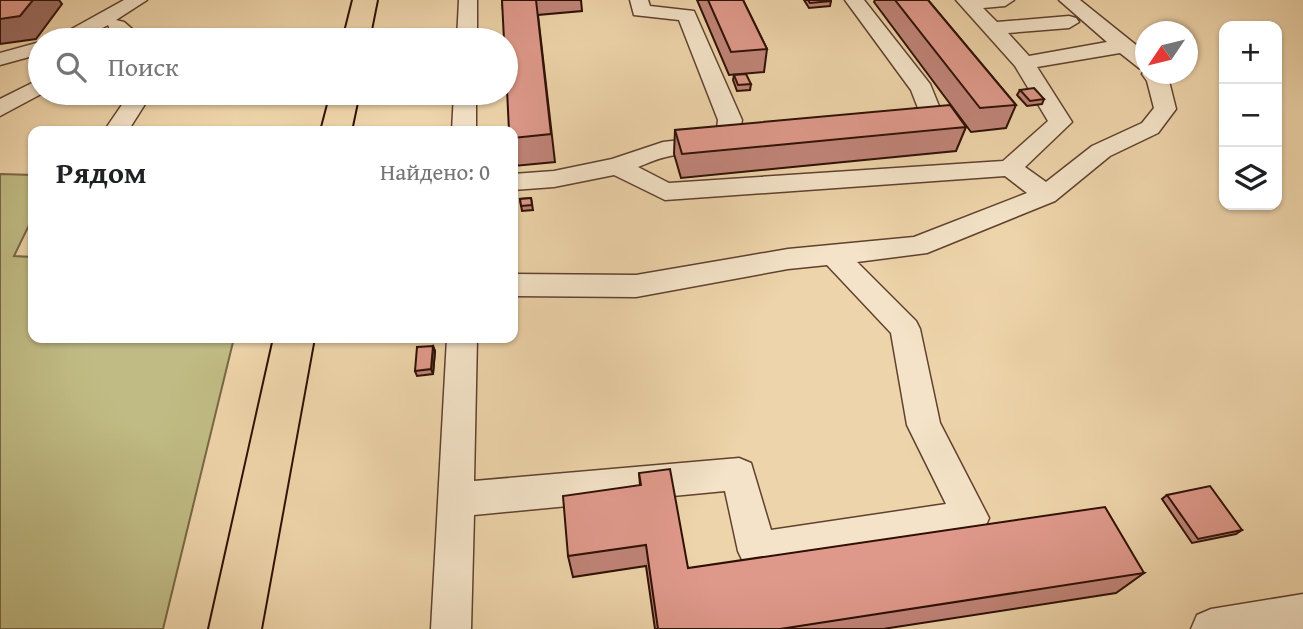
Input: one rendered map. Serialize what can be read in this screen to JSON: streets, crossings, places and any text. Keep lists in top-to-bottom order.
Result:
{
  "north": "bottom left",
  "page": {
    "map_buttons": ["+", "−"],
    "search": "Поиск",
    "heading": ["Рядом", "Найдено: 0"]
  }
}
